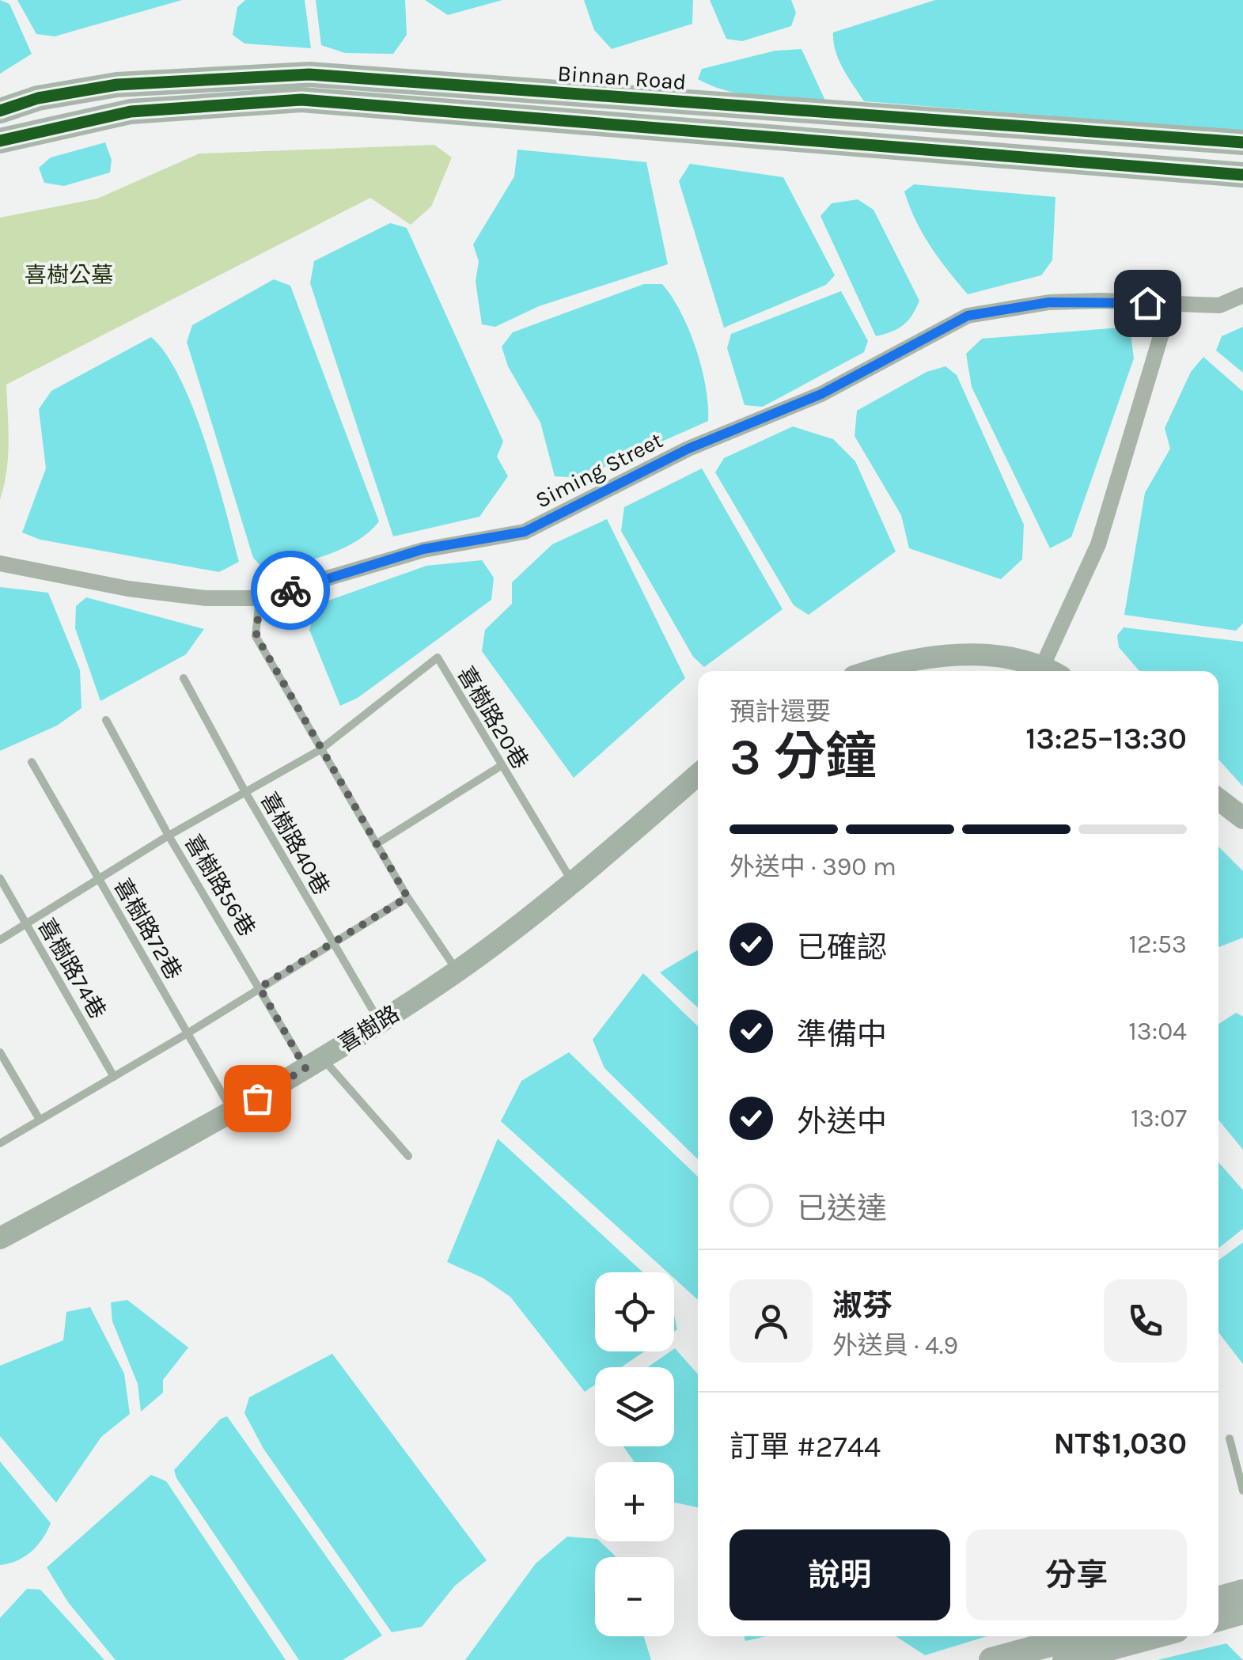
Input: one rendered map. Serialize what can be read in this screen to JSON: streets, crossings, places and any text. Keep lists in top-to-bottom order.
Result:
{
  "streets": {
    "main road": ["Binnan Road"],
    "street": ["Siming Street", "喜樹路"],
    "lane": [
      "喜樹路20巷",
      "喜樹路40巷",
      "喜樹路56巷",
      "喜樹路72巷",
      "喜樹路74巷"
    ]
  },
  "crossings": [
    ["喜樹路20巷", "喜樹路"],
    ["喜樹路40巷", "喜樹路"],
    ["喜樹路56巷", "喜樹路"],
    ["喜樹路72巷", "喜樹路"]
  ],
  "parks": ["喜樹公墓"],
  "page": {
    "heading": ["3 分鐘", "預計還要", "13:25–13:30"],
    "panel": [
      "淑芬",
      "外送員 · 4.9",
      "訂單 #2744",
      "NT$1,030"
    ],
    "bar": "外送中 · 390 m",
    "list": [
      ["已確認", "12:53"],
      ["準備中", "13:04"],
      ["外送中", "13:07"],
      "已送達"
    ],
    "map_buttons": ["+", "−"],
    "buttons": ["說明", "分享"]
  }
}
